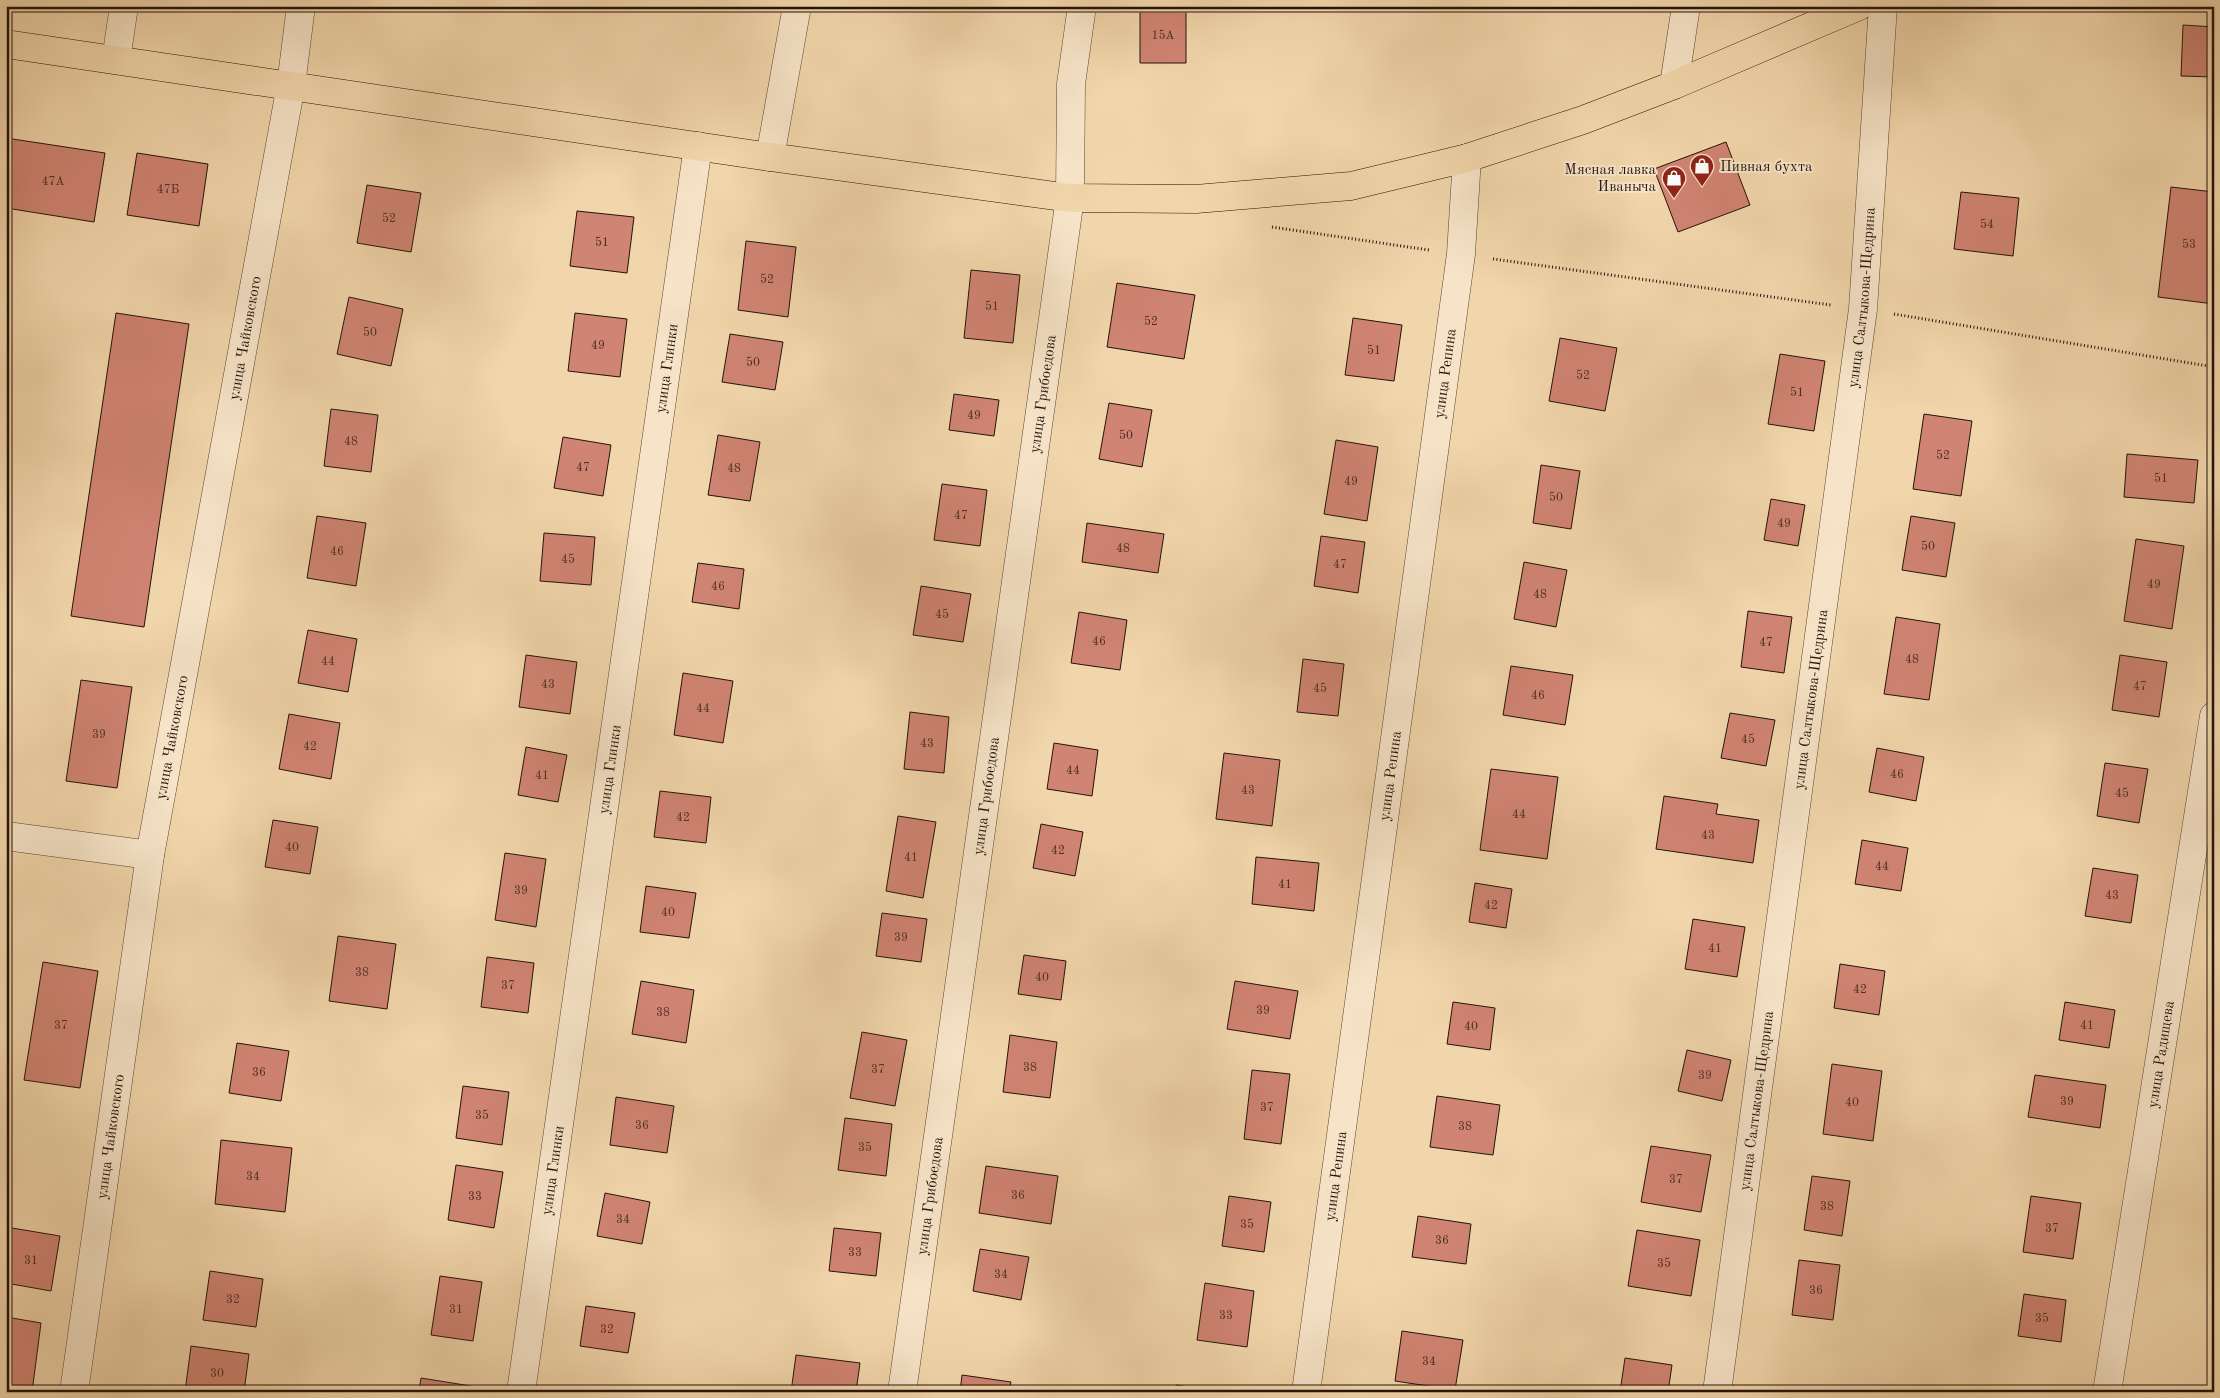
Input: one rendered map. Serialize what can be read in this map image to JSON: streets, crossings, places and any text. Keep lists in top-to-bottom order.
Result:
{
  "streets": {
    "street": [
      "улица Салтыкова-Щедрина",
      "улица Чайковского",
      "улица Глинки",
      "улица Репина",
      "улица Грибоедова",
      "улица Радищева"
    ]
  },
  "places": {
    "shop": ["Пивная бухта", "Мясная лавка Иваныча"]
  },
  "house_numbers": [
    "15А",
    "47А",
    "47Б",
    "52",
    "54",
    "51",
    "53",
    "52",
    "51",
    "52",
    "50",
    "49",
    "51",
    "50",
    "52",
    "51",
    "49",
    "50",
    "48",
    "52",
    "47",
    "48",
    "51",
    "49",
    "50",
    "47",
    "49",
    "50",
    "48",
    "46",
    "45",
    "47",
    "49",
    "46",
    "48",
    "45",
    "46",
    "47",
    "48",
    "44",
    "43",
    "47",
    "45",
    "46",
    "44",
    "39",
    "45",
    "43",
    "42",
    "44",
    "46",
    "41",
    "43",
    "45",
    "44",
    "42",
    "43",
    "40",
    "42",
    "41",
    "44",
    "41",
    "39",
    "43",
    "42",
    "40",
    "39",
    "41",
    "38",
    "40",
    "37",
    "42",
    "39",
    "38",
    "37",
    "41",
    "40",
    "38",
    "37",
    "36",
    "39",
    "39",
    "40",
    "37",
    "35",
    "36",
    "38",
    "35",
    "34",
    "37",
    "36",
    "33",
    "38",
    "34",
    "35",
    "37",
    "36",
    "33",
    "31",
    "35",
    "34",
    "36",
    "32",
    "31",
    "33",
    "35",
    "32",
    "34",
    "30"
  ]
}
